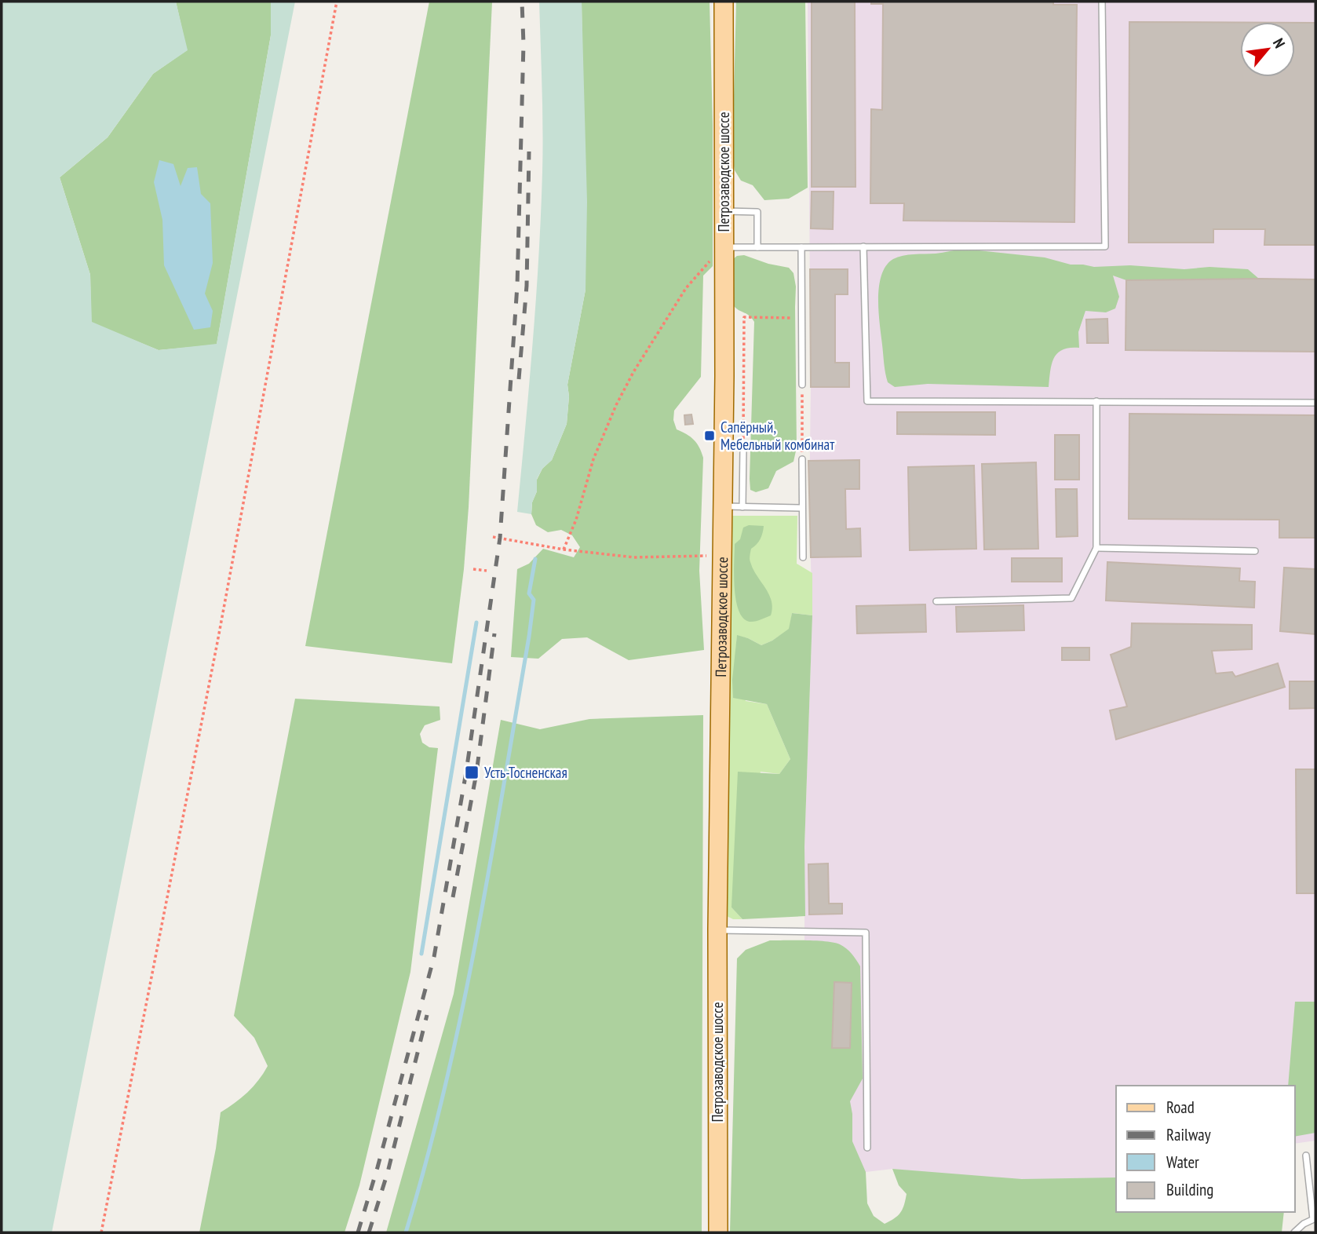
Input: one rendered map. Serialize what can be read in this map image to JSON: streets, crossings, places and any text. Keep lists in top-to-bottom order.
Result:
{
  "streets": {
    "main road": ["Петрозаводское шоссе"]
  },
  "places": {
    "transit": ["Сапёрный, Мебельный комбинат", "Усть-Тосненская"]
  },
  "legend": [
    "Road",
    "Railway",
    "Water",
    "Building"
  ],
  "north": "top right"
}
